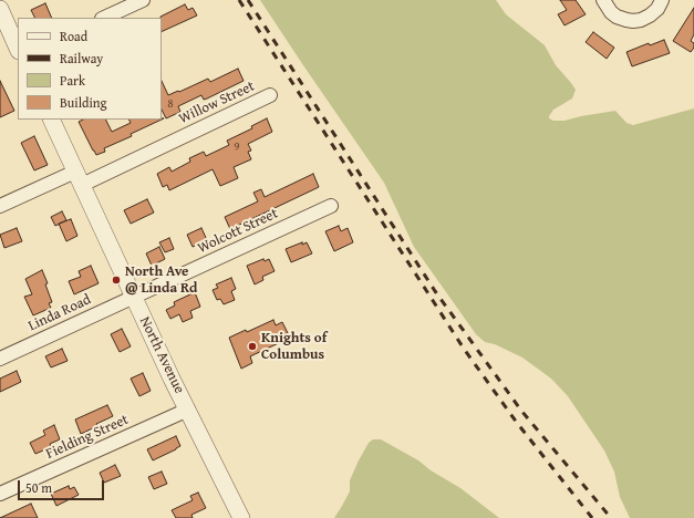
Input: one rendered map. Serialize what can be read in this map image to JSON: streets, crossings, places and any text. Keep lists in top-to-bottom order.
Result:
{
  "streets": {
    "street": [
      "Willow Street",
      "Wolcott Street",
      "Linda Road",
      "North Avenue",
      "Fielding Street"
    ]
  },
  "crossings": [
    ["Willow Street", "North Avenue"],
    ["Wolcott Street", "Linda Road"],
    ["Wolcott Street", "North Avenue"],
    ["Linda Road", "North Avenue"],
    ["North Avenue", "Fielding Street"]
  ],
  "places": ["North Ave @ Linda Rd", "Knights of Columbus"],
  "house_numbers": ["8", "9"],
  "legend": [
    "Road",
    "Railway",
    "Park",
    "Building"
  ],
  "scale_bar": "50 m"
}
